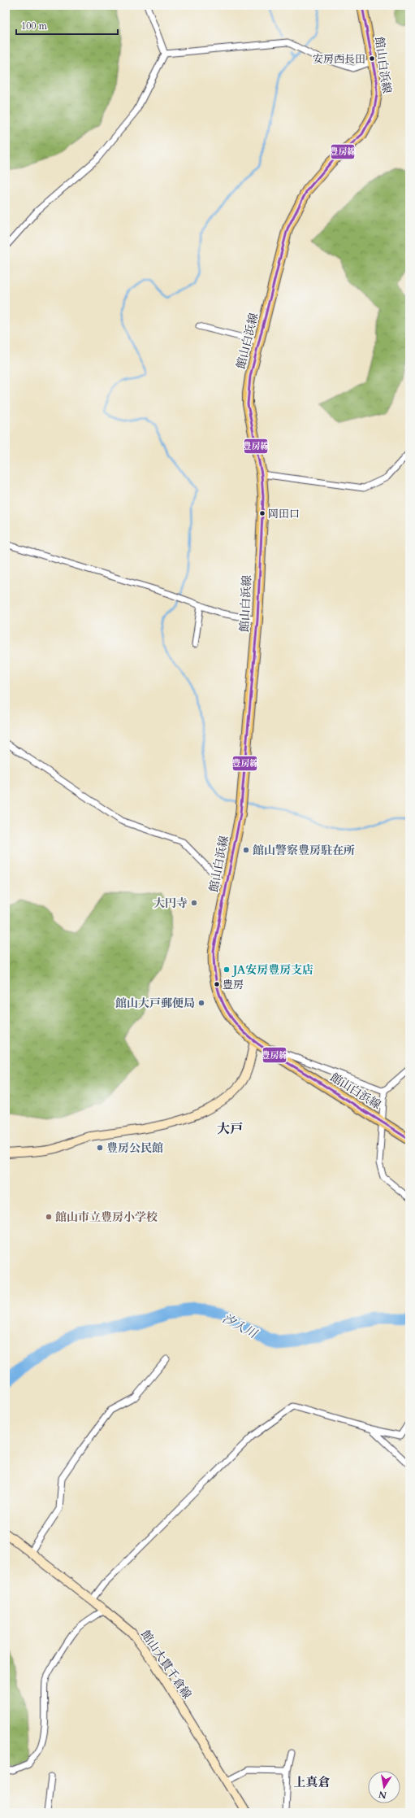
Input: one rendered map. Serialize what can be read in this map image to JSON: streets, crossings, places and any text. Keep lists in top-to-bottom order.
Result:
{
  "streets": {
    "main road": ["館山白浜線", "館山大貫千倉線"]
  },
  "districts": ["大戸", "上真倉"],
  "water": ["汐入川"],
  "places": [
    "安房西長田",
    "岡田口",
    "館山警察豊房駐在所",
    "大円寺",
    "JA安房豊房支店",
    "豊房",
    "館山大戸郵便局",
    "豊房公民館",
    "館山市立豊房小学校"
  ],
  "lines": ["transit line 豊房線"],
  "scale_bar": "100 m",
  "north": "bottom"
}
